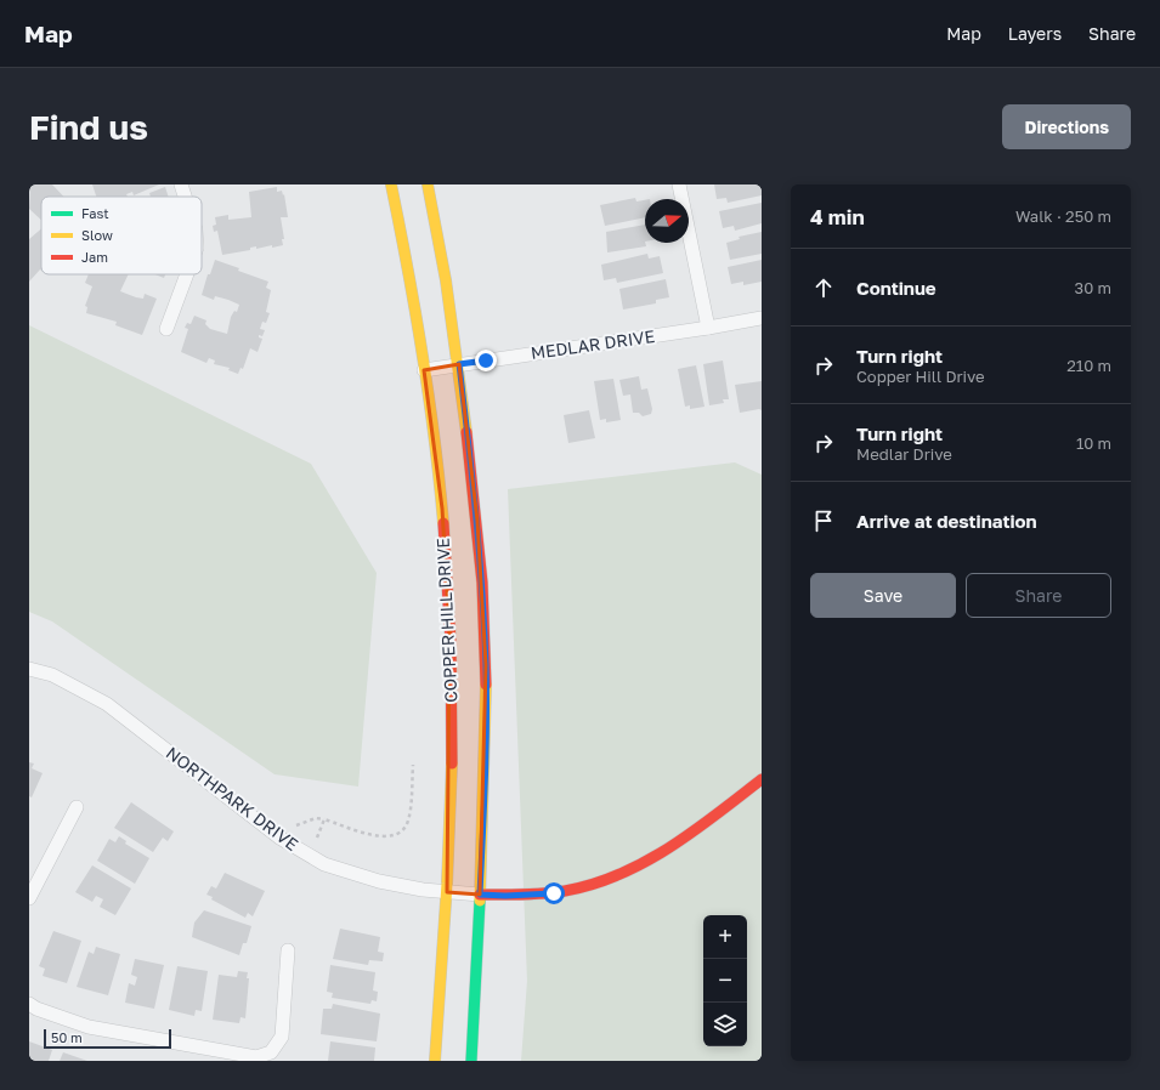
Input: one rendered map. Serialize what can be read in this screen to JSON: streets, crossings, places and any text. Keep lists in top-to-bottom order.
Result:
{
  "streets": {
    "main road": ["COPPER HILL DRIVE"],
    "street": ["MEDLAR DRIVE", "NORTHPARK DRIVE"]
  },
  "crossings": [
    ["MEDLAR DRIVE", "COPPER HILL DRIVE"],
    ["COPPER HILL DRIVE", "NORTHPARK DRIVE"]
  ],
  "legend": ["Fast", "Slow", "Jam"],
  "scale_bar": "50 m",
  "north": "right",
  "page": {
    "header": "Map",
    "nav": ["Map", "Layers", "Share"],
    "buttons": [
      "Directions",
      ["Save", "Share"]
    ],
    "title": "Find us",
    "heading": ["4 min", "Walk · 250 m"],
    "list": [
      ["Continue", "30 m"],
      ["Turn right", "Copper Hill Drive", "210 m"],
      ["Turn right", "Medlar Drive", "10 m"],
      "Arrive at destination"
    ],
    "map_buttons": ["+", "−"],
    "scale": "50 m"
  }
}
